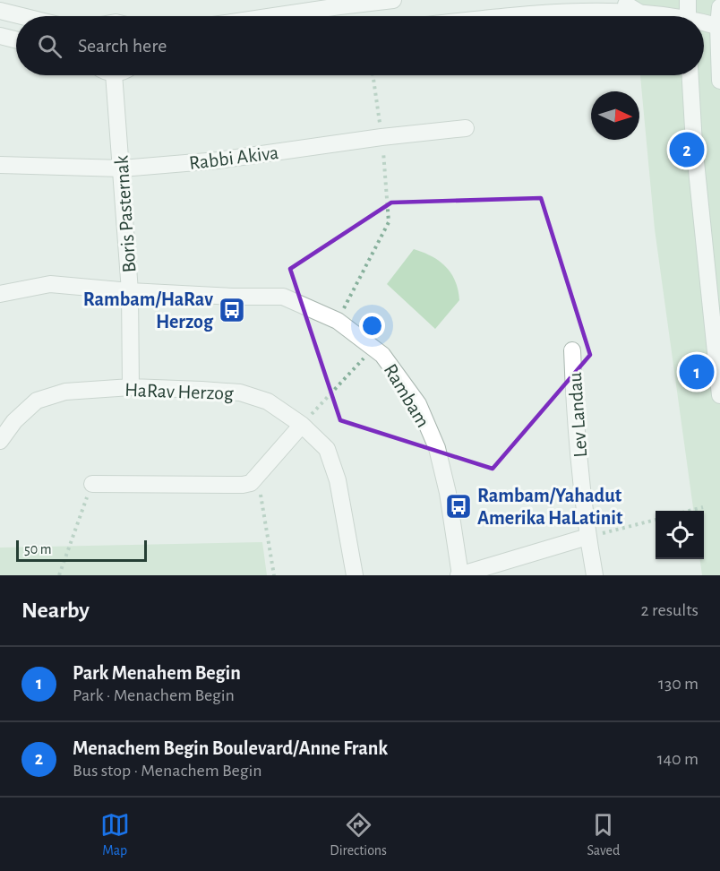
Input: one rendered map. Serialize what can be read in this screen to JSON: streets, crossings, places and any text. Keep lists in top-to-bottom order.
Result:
{
  "streets": {
    "street": [
      "Rabbi Akiva",
      "Boris Pasternak",
      "HaRav Herzog",
      "Rambam",
      "Lev Landau"
    ]
  },
  "crossings": [
    ["Rabbi Akiva", "Boris Pasternak"],
    ["Boris Pasternak", "HaRav Herzog"],
    ["Boris Pasternak", "Rambam"]
  ],
  "places": {
    "bus stop": ["Rambam/HaRav Herzog", "Rambam/Yahadut Amerika HaLatinit"]
  },
  "scale_bar": "50 m",
  "north": "right",
  "page": {
    "search": "Search here",
    "pins": ["2", "1"],
    "scale": "50 m",
    "heading": ["Nearby", "2 results"],
    "list": [
      {
        "mark": "1",
        "name": "Park Menahem Begin",
        "note": "Park · Menachem Begin",
        "value": "130 m"
      },
      {
        "mark": "2",
        "name": "Menachem Begin Boulevard/Anne Frank",
        "note": "Bus stop · Menachem Begin",
        "value": "140 m"
      }
    ],
    "nav": ["Map", "Directions", "Saved"]
  }
}
